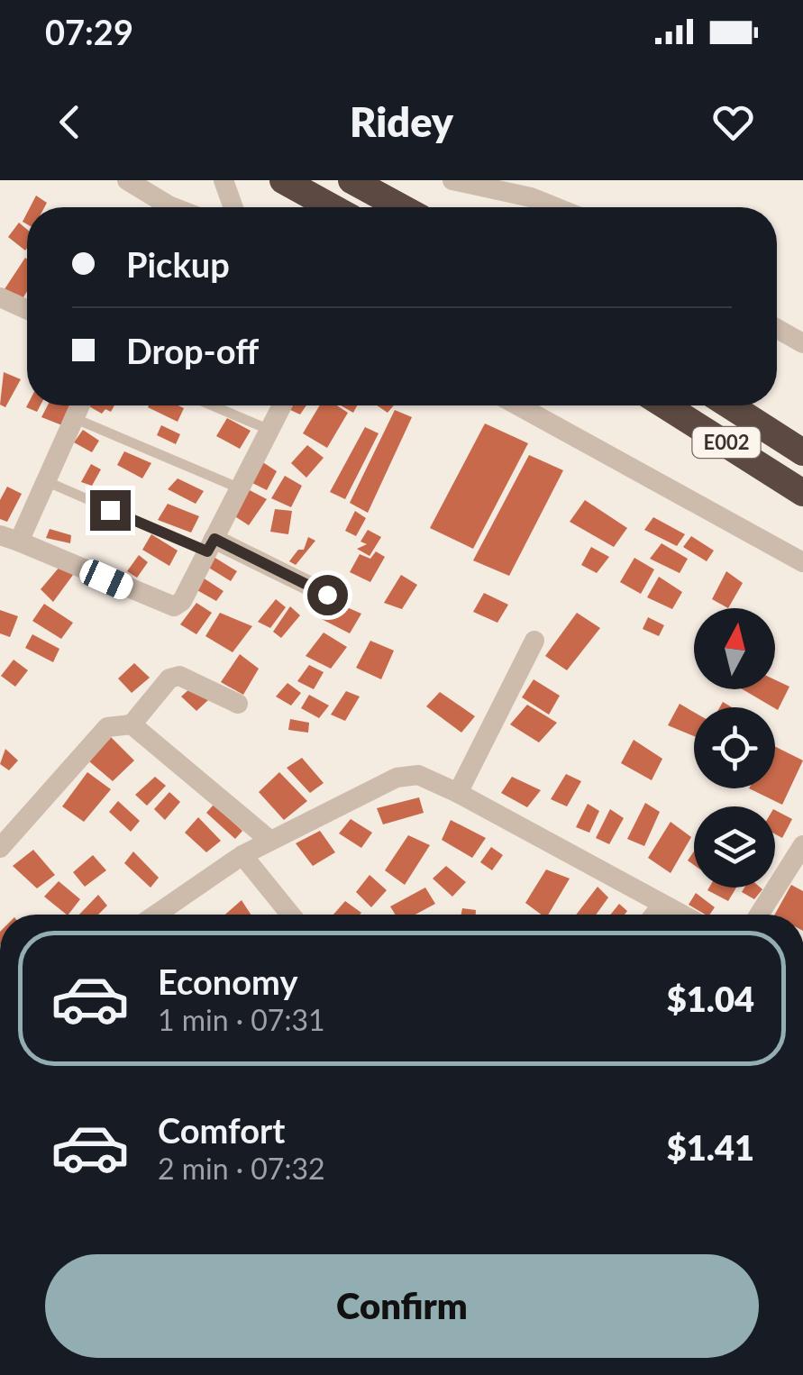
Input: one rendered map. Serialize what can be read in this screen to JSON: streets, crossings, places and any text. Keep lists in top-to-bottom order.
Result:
{
  "streets": {
    "highway": ["E002"]
  },
  "north": "top",
  "page": {
    "status": "07:29",
    "header": "Ridey",
    "banner": ["Pickup", "Drop-off"],
    "list": [
      {
        "name": "Economy",
        "note": "1 min · 07:31",
        "value": "$1.04"
      },
      {
        "name": "Comfort",
        "note": "2 min · 07:32",
        "value": "$1.41"
      }
    ],
    "buttons": "Confirm"
  }
}
